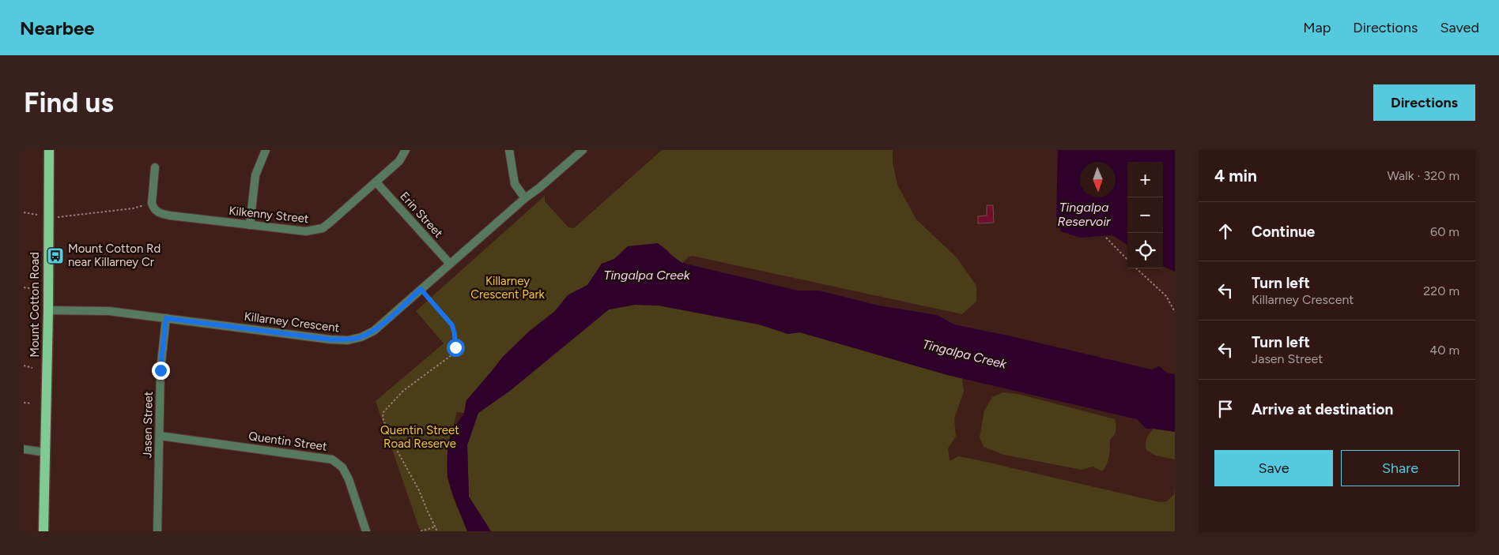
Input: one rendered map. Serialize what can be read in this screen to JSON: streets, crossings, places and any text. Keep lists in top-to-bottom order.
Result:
{
  "streets": {
    "main road": ["Mount Cotton Road"],
    "street": [
      "Kilkenny Street",
      "Erin Street",
      "Killarney Crescent",
      "Jasen Street",
      "Quentin Street"
    ]
  },
  "crossings": [
    ["Kilkenny Street", "Erin Street"],
    ["Erin Street", "Killarney Crescent"],
    ["Mount Cotton Road", "Killarney Crescent"],
    ["Killarney Crescent", "Jasen Street"],
    ["Jasen Street", "Quentin Street"]
  ],
  "water": ["Tingalpa Reservoir", "Tingalpa Creek"],
  "parks": ["Killarney Crescent Park", "Quentin Street Road Reserve"],
  "places": {
    "bus stop": ["Mount Cotton Rd near Killarney Cr"]
  },
  "north": "bottom",
  "page": {
    "header": "Nearbee",
    "nav": ["Map", "Directions", "Saved"],
    "buttons": [
      "Directions",
      ["Save", "Share"]
    ],
    "title": "Find us",
    "heading": ["4 min", "Walk · 320 m"],
    "map_buttons": ["+", "−"],
    "list": [
      ["Continue", "60 m"],
      ["Turn left", "Killarney Crescent", "220 m"],
      ["Turn left", "Jasen Street", "40 m"],
      "Arrive at destination"
    ]
  }
}
